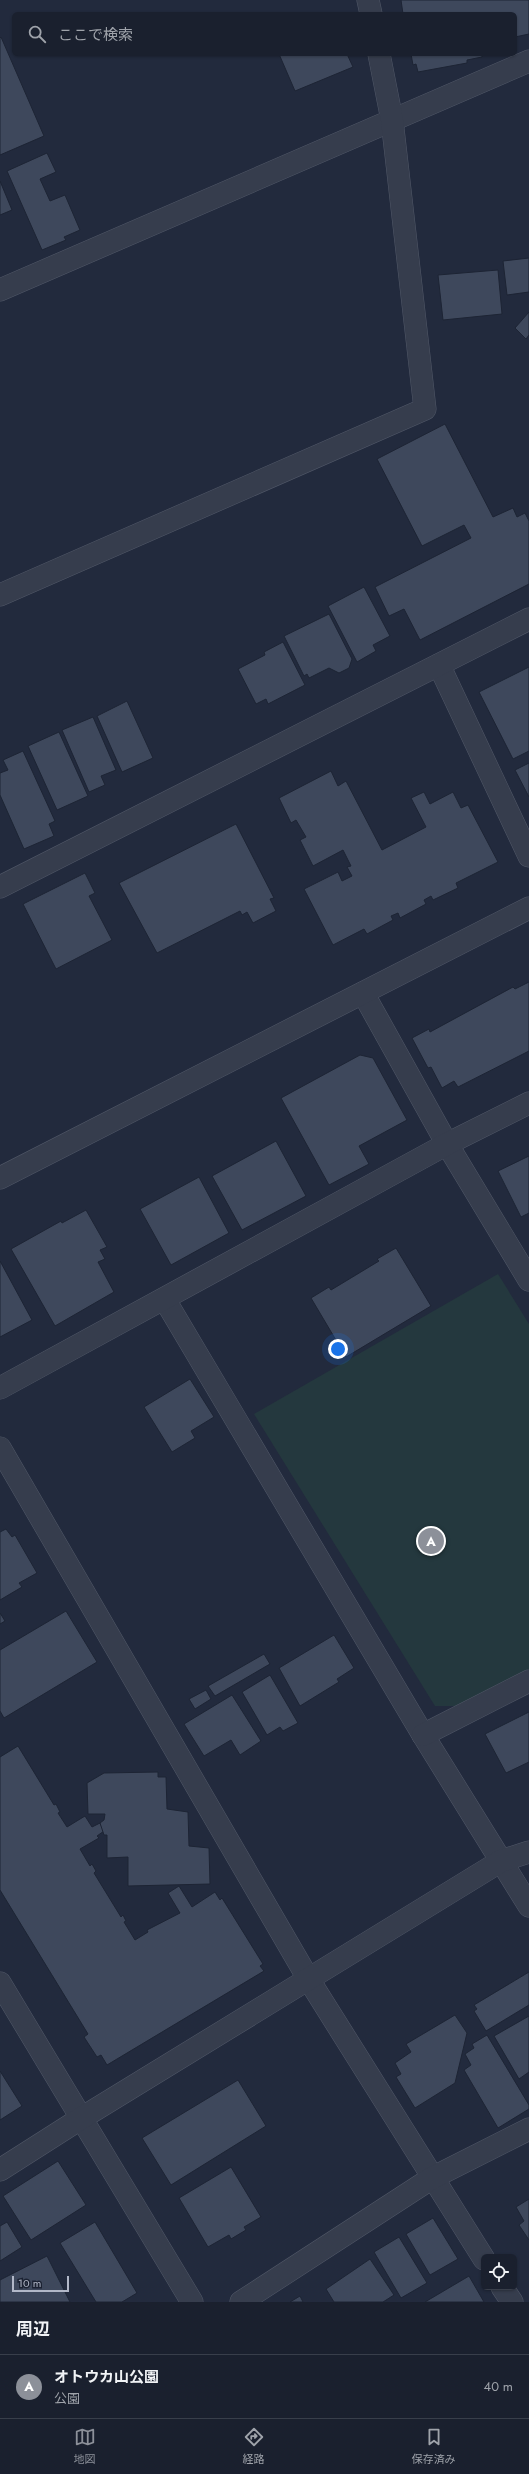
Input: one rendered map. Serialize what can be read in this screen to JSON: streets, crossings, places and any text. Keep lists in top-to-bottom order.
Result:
{
  "scale_bar": "10 m",
  "page": {
    "search": "ここで検索",
    "pins": "A",
    "scale": "10 m",
    "heading": "周辺",
    "list": [
      {
        "mark": "A",
        "name": "オトウカ山公園",
        "note": "公園",
        "value": "40 m"
      }
    ],
    "nav": ["地図", "経路", "保存済み"]
  }
}
